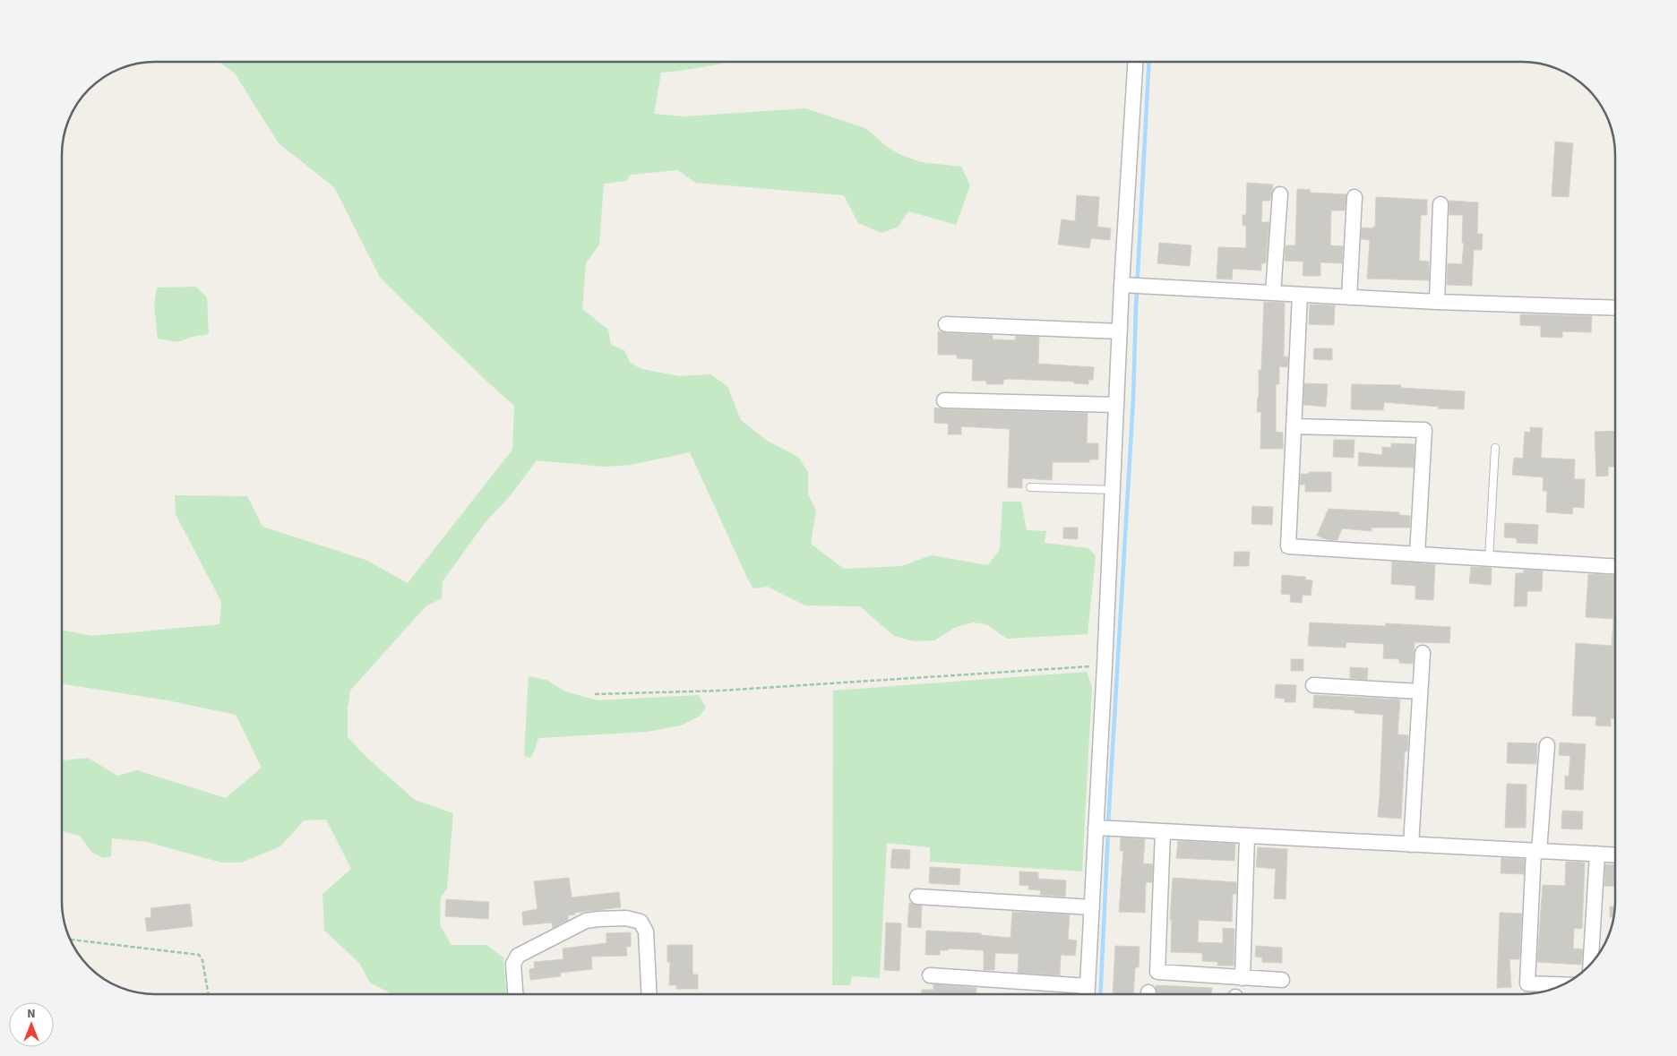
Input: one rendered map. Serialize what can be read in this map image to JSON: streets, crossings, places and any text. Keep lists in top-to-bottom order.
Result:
{
  "north": "top"
}
